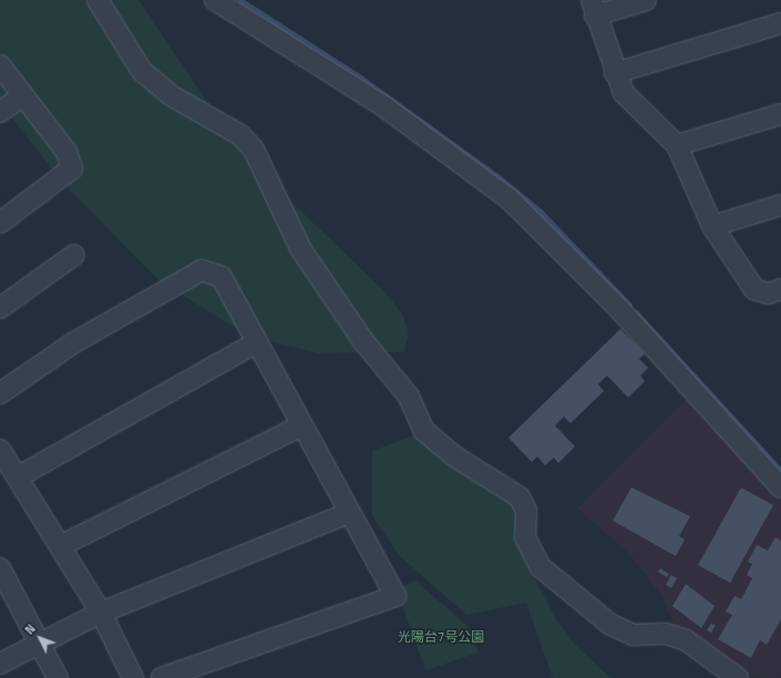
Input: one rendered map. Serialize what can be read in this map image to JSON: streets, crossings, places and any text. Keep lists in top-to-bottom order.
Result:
{
  "parks": ["光陽台7号公園"],
  "north": "top left"
}
